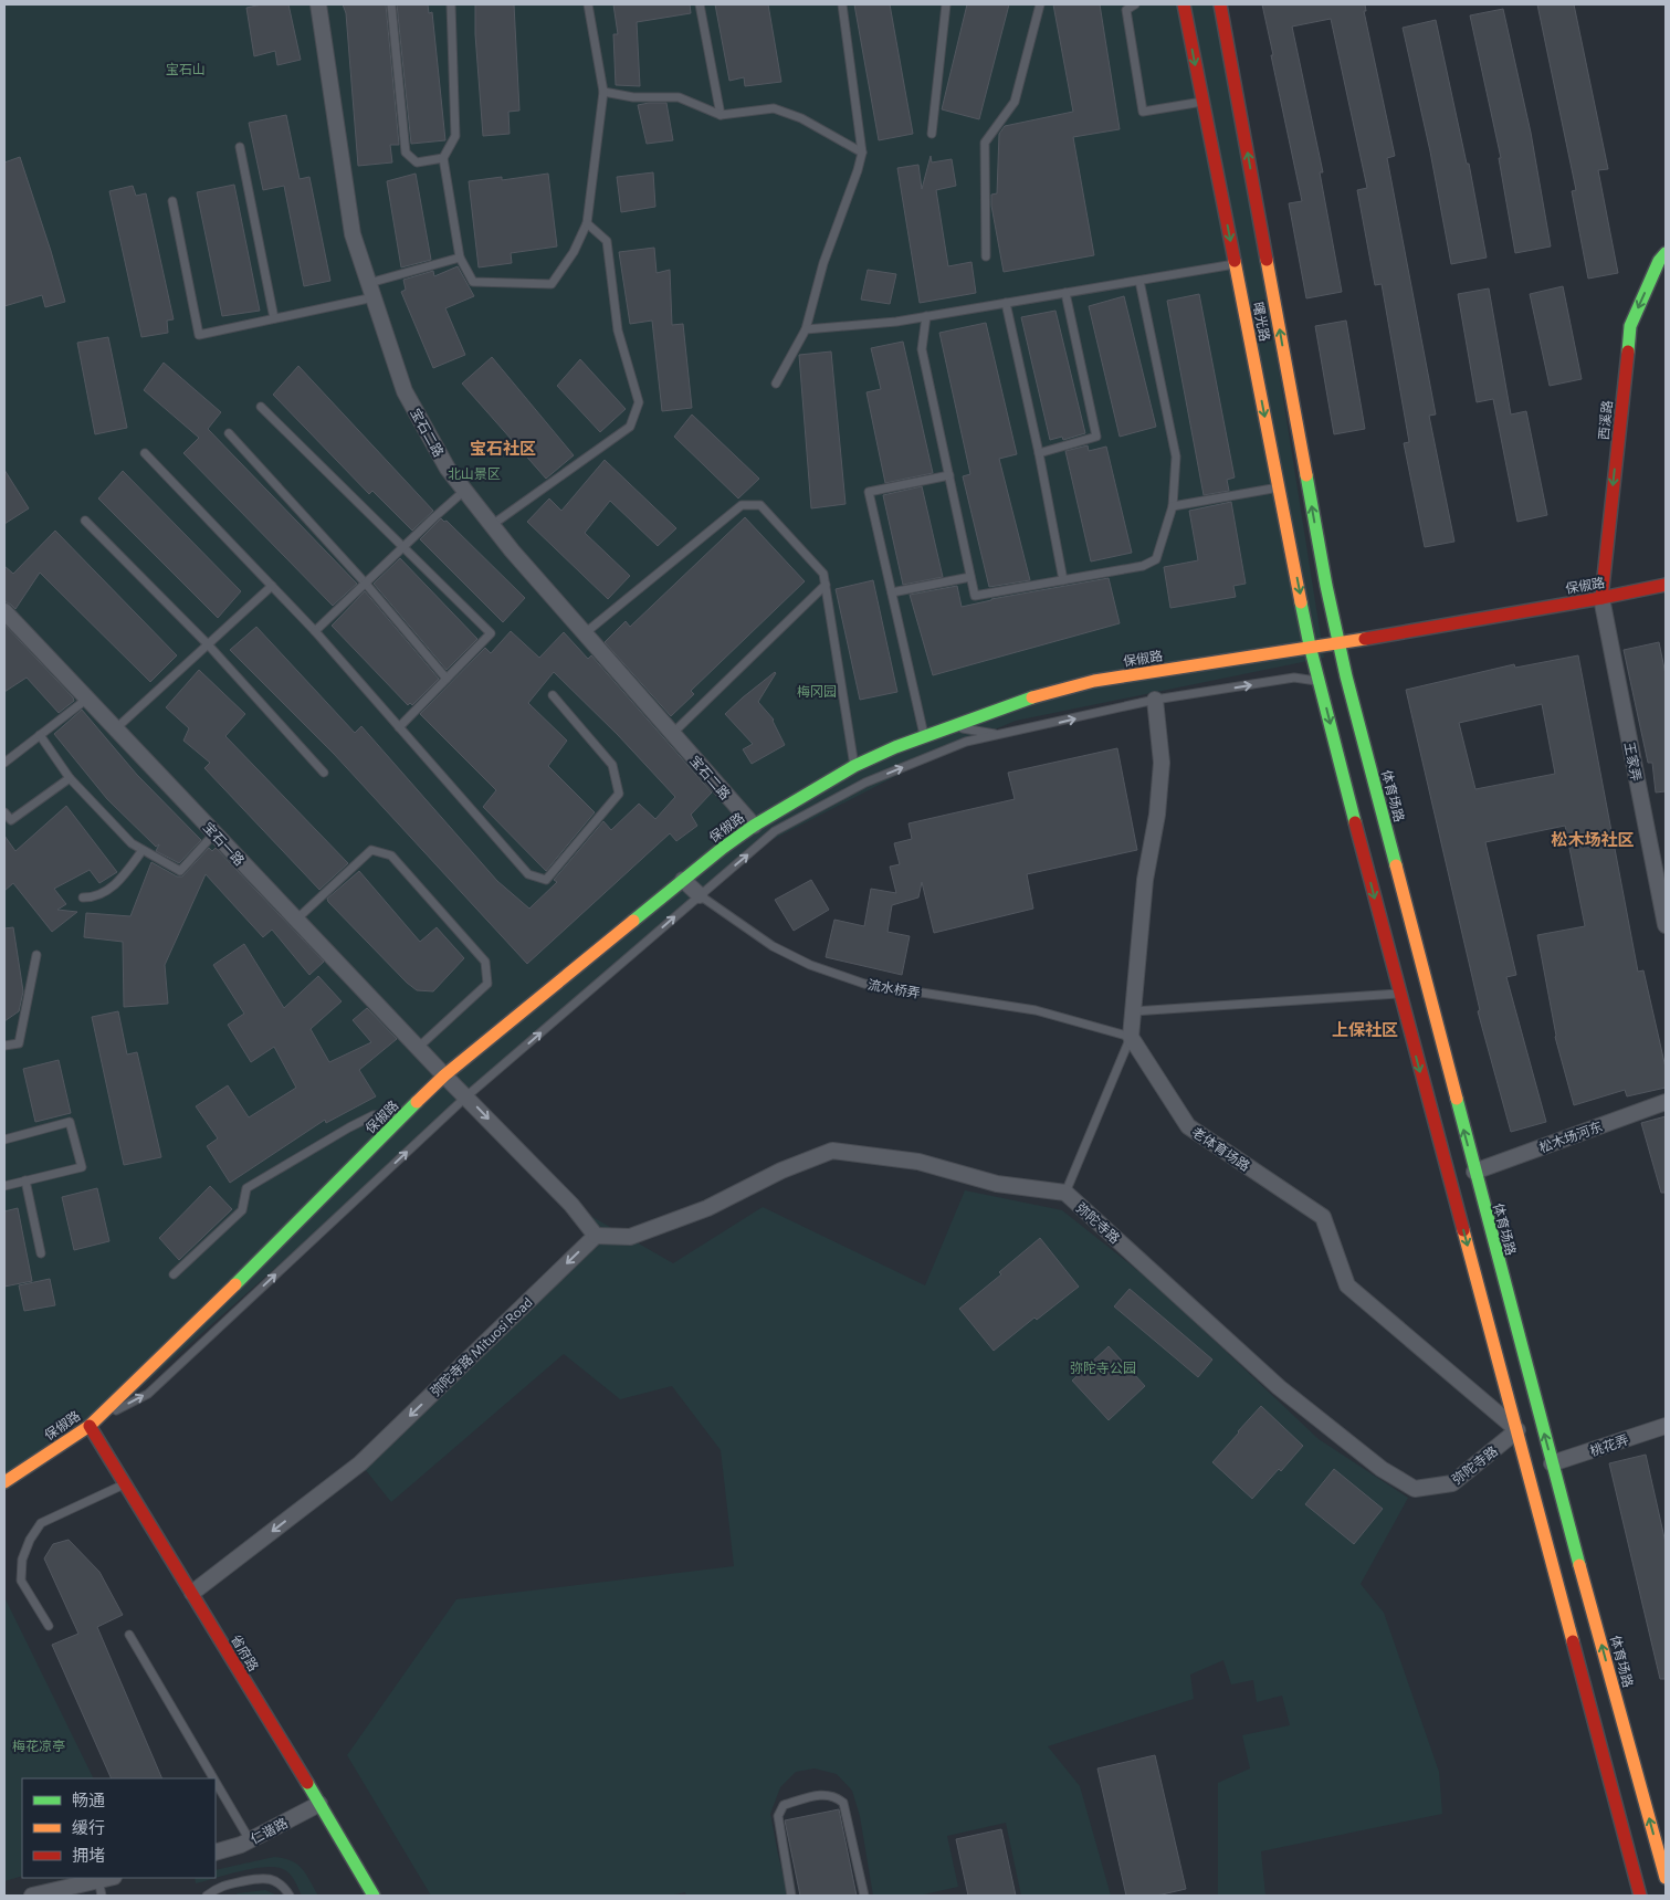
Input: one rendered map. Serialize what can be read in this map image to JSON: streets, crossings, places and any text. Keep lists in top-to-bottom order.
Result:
{
  "streets": {
    "main road": [
      "曙光路",
      "西溪路",
      "保俶路",
      "体育场路",
      "省府路"
    ],
    "street": [
      "宝石二路",
      "王家弄",
      "宝石一路",
      "流水桥弄",
      "松木场河东",
      "老体育场路",
      "弥陀寺路",
      "弥陀寺路 Mituosi Road",
      "桃花弄",
      "仁谐路"
    ]
  },
  "crossings": [
    ["曙光路", "保俶路"],
    ["曙光路", "体育场路"],
    ["西溪路", "保俶路"],
    ["西溪路", "王家弄"],
    ["宝石二路", "保俶路"],
    ["保俶路", "王家弄"],
    ["保俶路", "体育场路"],
    ["保俶路", "宝石一路"],
    ["保俶路", "流水桥弄"],
    ["保俶路", "省府路"],
    ["体育场路", "松木场河东"],
    ["体育场路", "桃花弄"],
    ["流水桥弄", "老体育场路"],
    ["老体育场路", "弥陀寺路"],
    ["弥陀寺路", "弥陀寺路 Mituosi Road"],
    ["弥陀寺路 Mituosi Road", "省府路"],
    ["省府路", "仁谐路"]
  ],
  "one_way": ["西溪路", "弥陀寺路 Mituosi Road"],
  "districts": ["宝石社区", "松木场社区", "上保社区"],
  "parks": [
    "宝石山",
    "北山景区",
    "梅冈园",
    "弥陀寺公园",
    "梅花凉亭"
  ],
  "legend": ["畅通", "缓行", "拥堵"]
}
